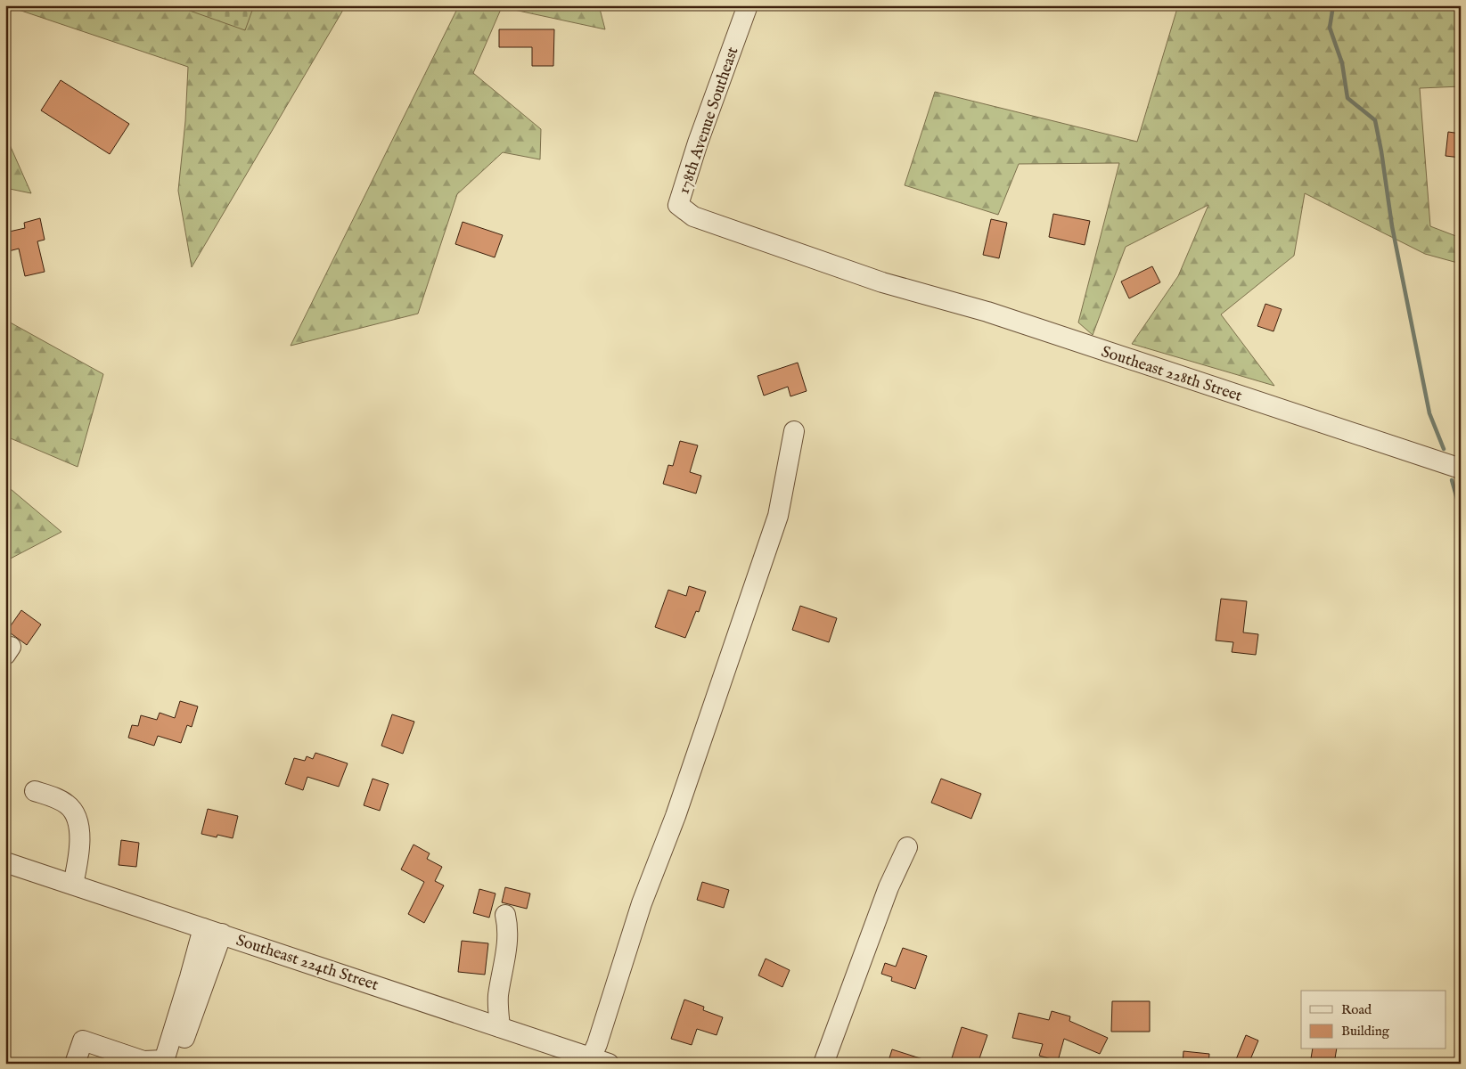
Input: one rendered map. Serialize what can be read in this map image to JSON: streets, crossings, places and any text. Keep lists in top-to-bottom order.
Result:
{
  "streets": {
    "street": ["178th Avenue Southeast", "Southeast 228th Street", "Southeast 224th Street"]
  },
  "crossings": [
    ["178th Avenue Southeast", "Southeast 228th Street"]
  ],
  "legend": ["Road", "Building"]
}
